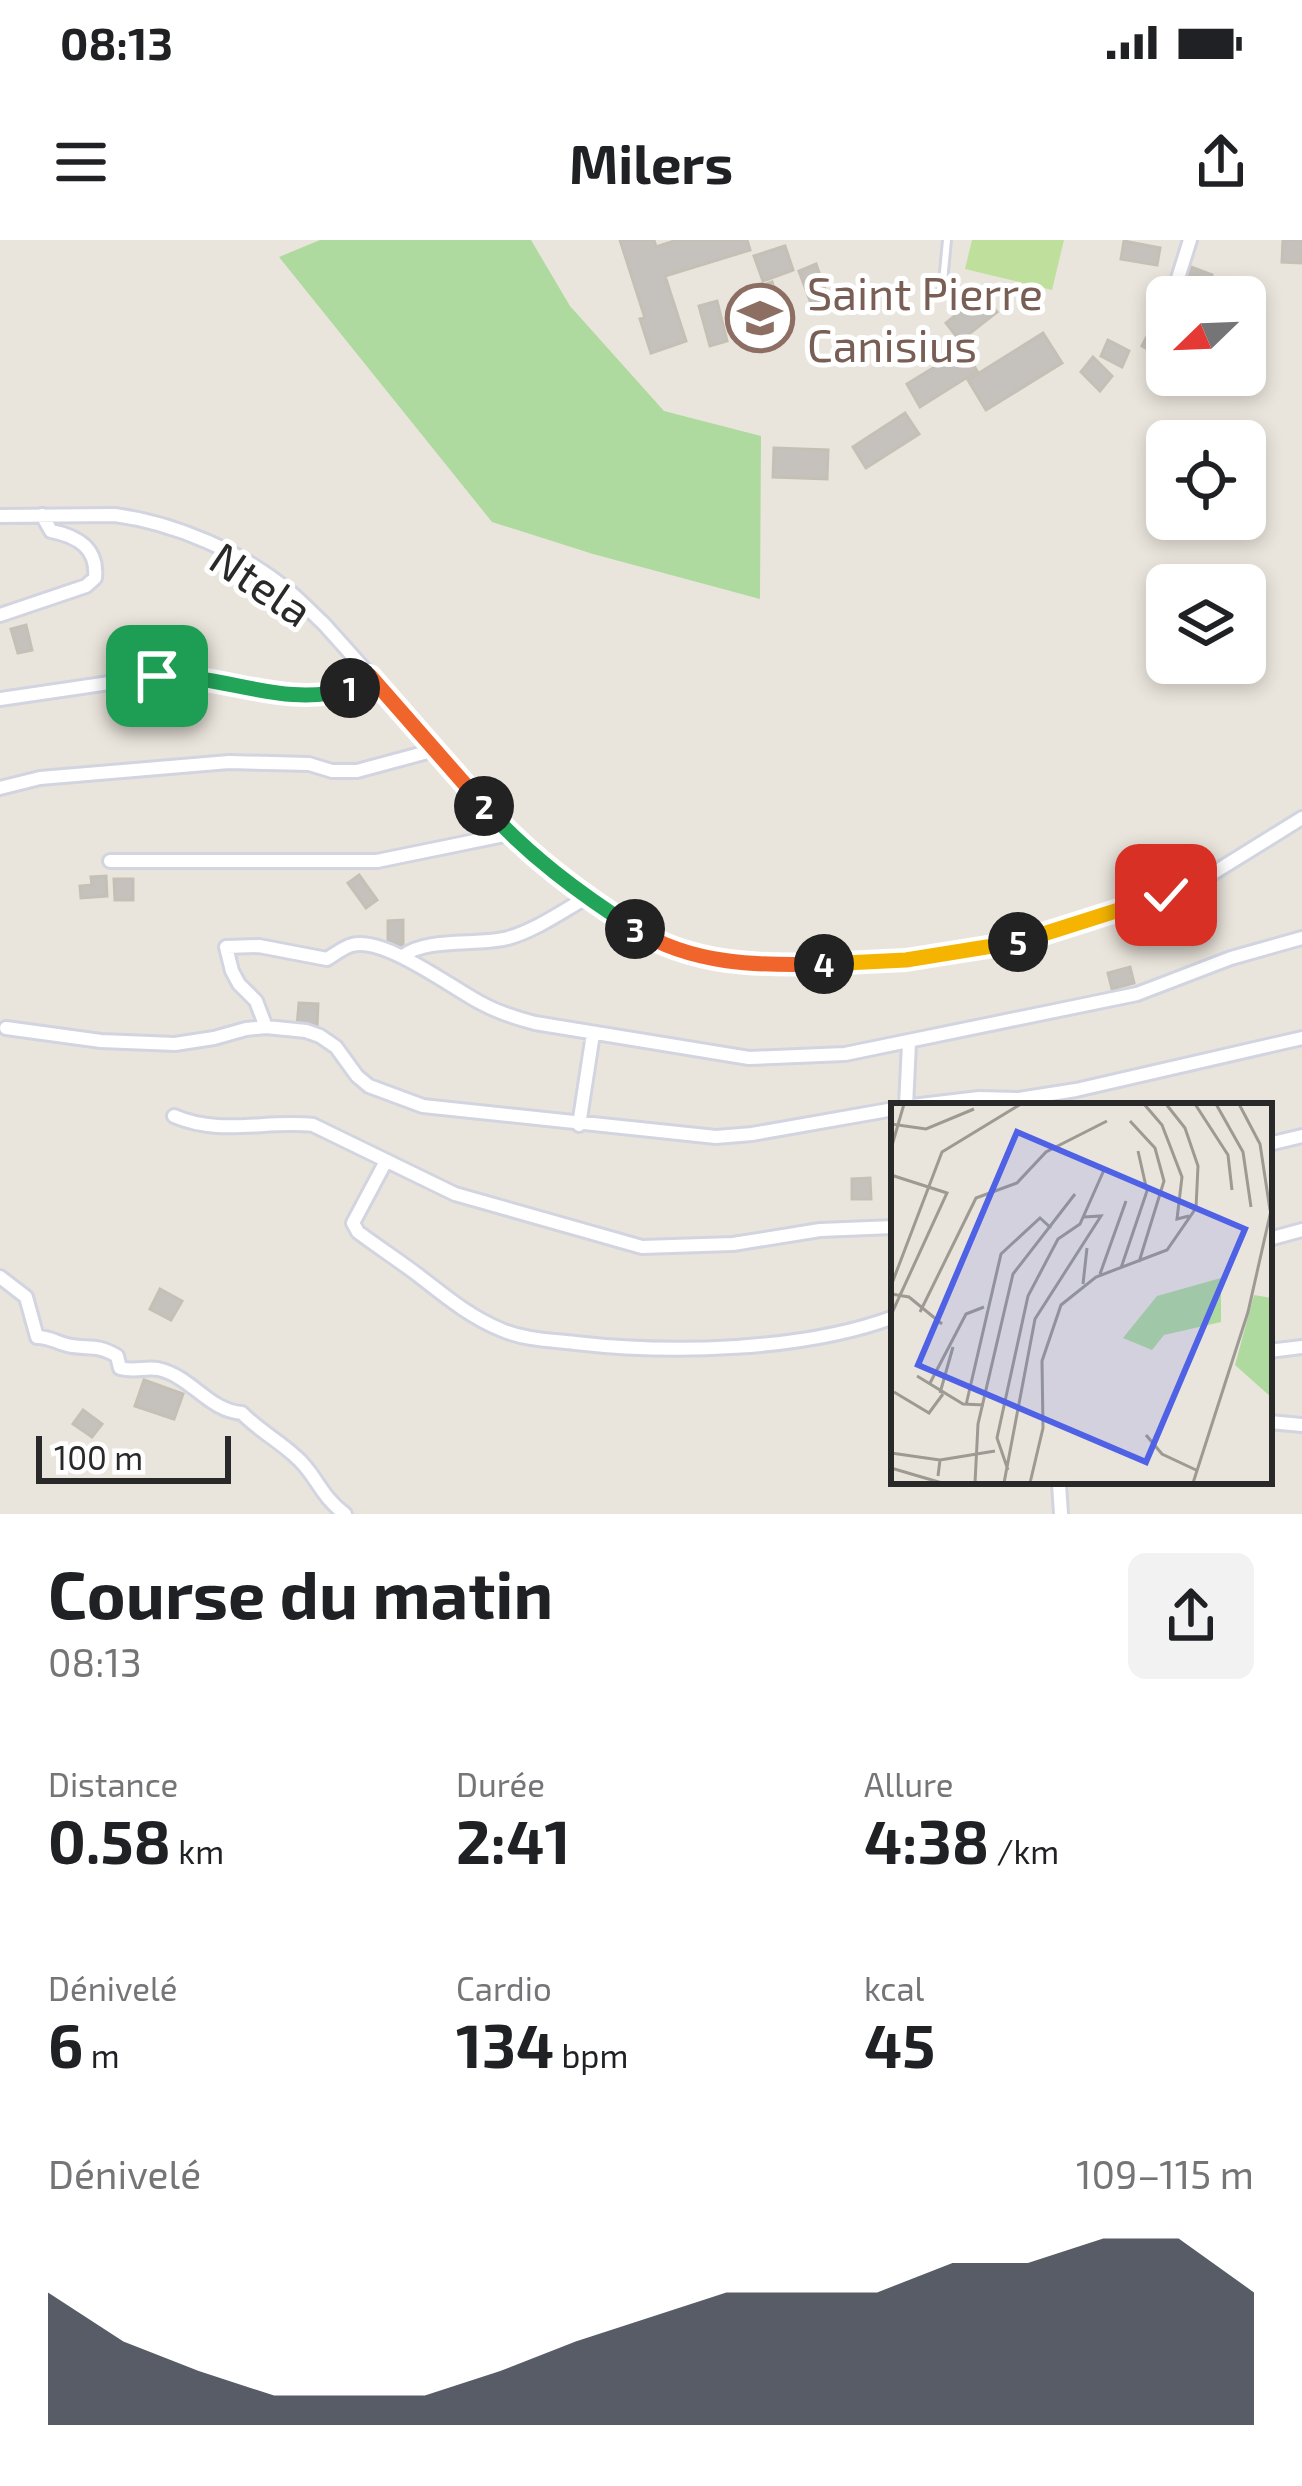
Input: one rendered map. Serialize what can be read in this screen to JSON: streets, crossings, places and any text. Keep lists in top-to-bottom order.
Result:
{
  "streets": {
    "street": ["Ntela"]
  },
  "places": {
    "school or university": ["Saint Pierre Canisius"]
  },
  "scale_bar": "100 m",
  "north": "bottom left",
  "page": {
    "status": "08:13",
    "header": "Milers",
    "pins": [
      "1",
      "2",
      "3",
      "5",
      "4"
    ],
    "scale": "100 m",
    "heading": ["Course du matin", "08:13"],
    "stats": [
      ["Distance", "0.58 km"],
      ["Durée", "2:41"],
      ["Allure", "4:38 /km"],
      ["Dénivelé", "6 m"],
      ["Cardio", "134 bpm"],
      ["kcal", "45"]
    ],
    "chart": ["Dénivelé", "109–115 m"]
  }
}
